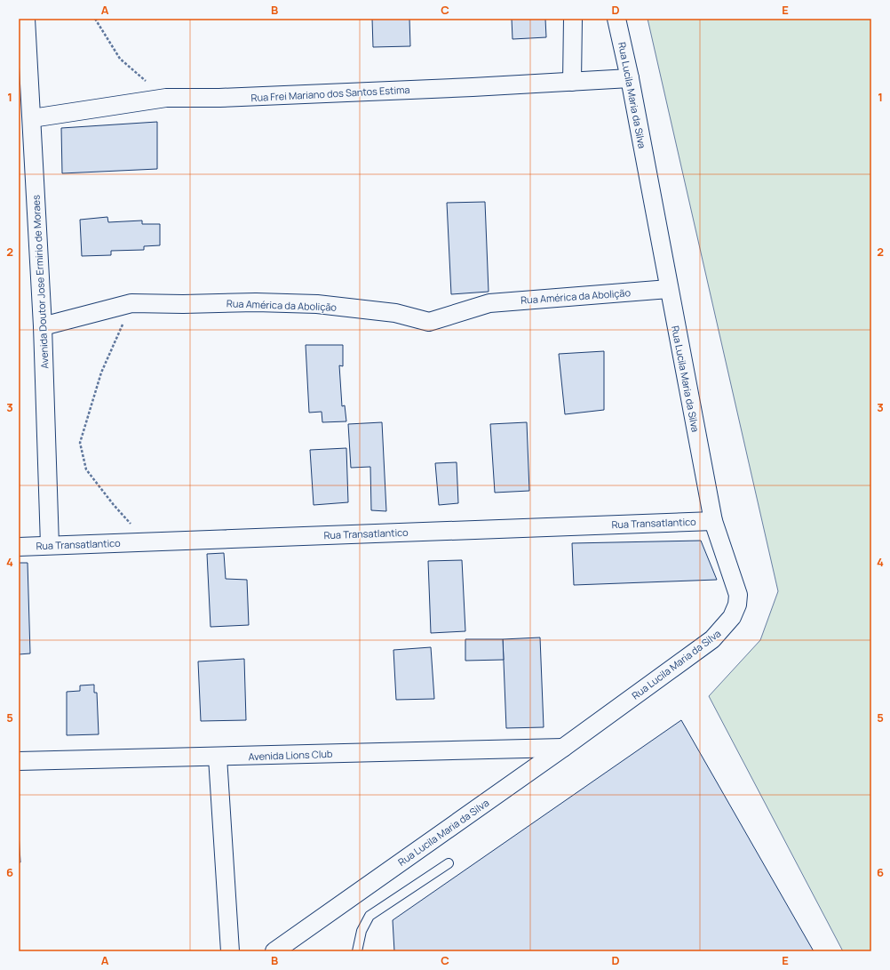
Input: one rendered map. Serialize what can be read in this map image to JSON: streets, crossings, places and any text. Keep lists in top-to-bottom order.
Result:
{
  "streets": {
    "street": [
      "Rua Frei Mariano dos Santos Estima",
      "Rua Lucila Maria da Silva",
      "Avenida Doutor Jose Ermirio de Moraes",
      "Rua América da Abolição",
      "Rua Transatlantico",
      "Avenida Lions Club"
    ]
  },
  "crossings": [
    ["Rua Frei Mariano dos Santos Estima", "Rua Lucila Maria da Silva"],
    ["Rua Frei Mariano dos Santos Estima", "Avenida Doutor Jose Ermirio de Moraes"],
    ["Rua Lucila Maria da Silva", "Rua América da Abolição"],
    ["Rua Lucila Maria da Silva", "Rua Transatlantico"],
    ["Rua Lucila Maria da Silva", "Avenida Lions Club"],
    ["Avenida Doutor Jose Ermirio de Moraes", "Rua América da Abolição"],
    ["Avenida Doutor Jose Ermirio de Moraes", "Rua Transatlantico"]
  ],
  "grid": {
    "columns": [
      "A",
      "B",
      "C",
      "D",
      "E"
    ],
    "rows": [
      "1",
      "2",
      "3",
      "4",
      "5",
      "6"
    ]
  }
}
